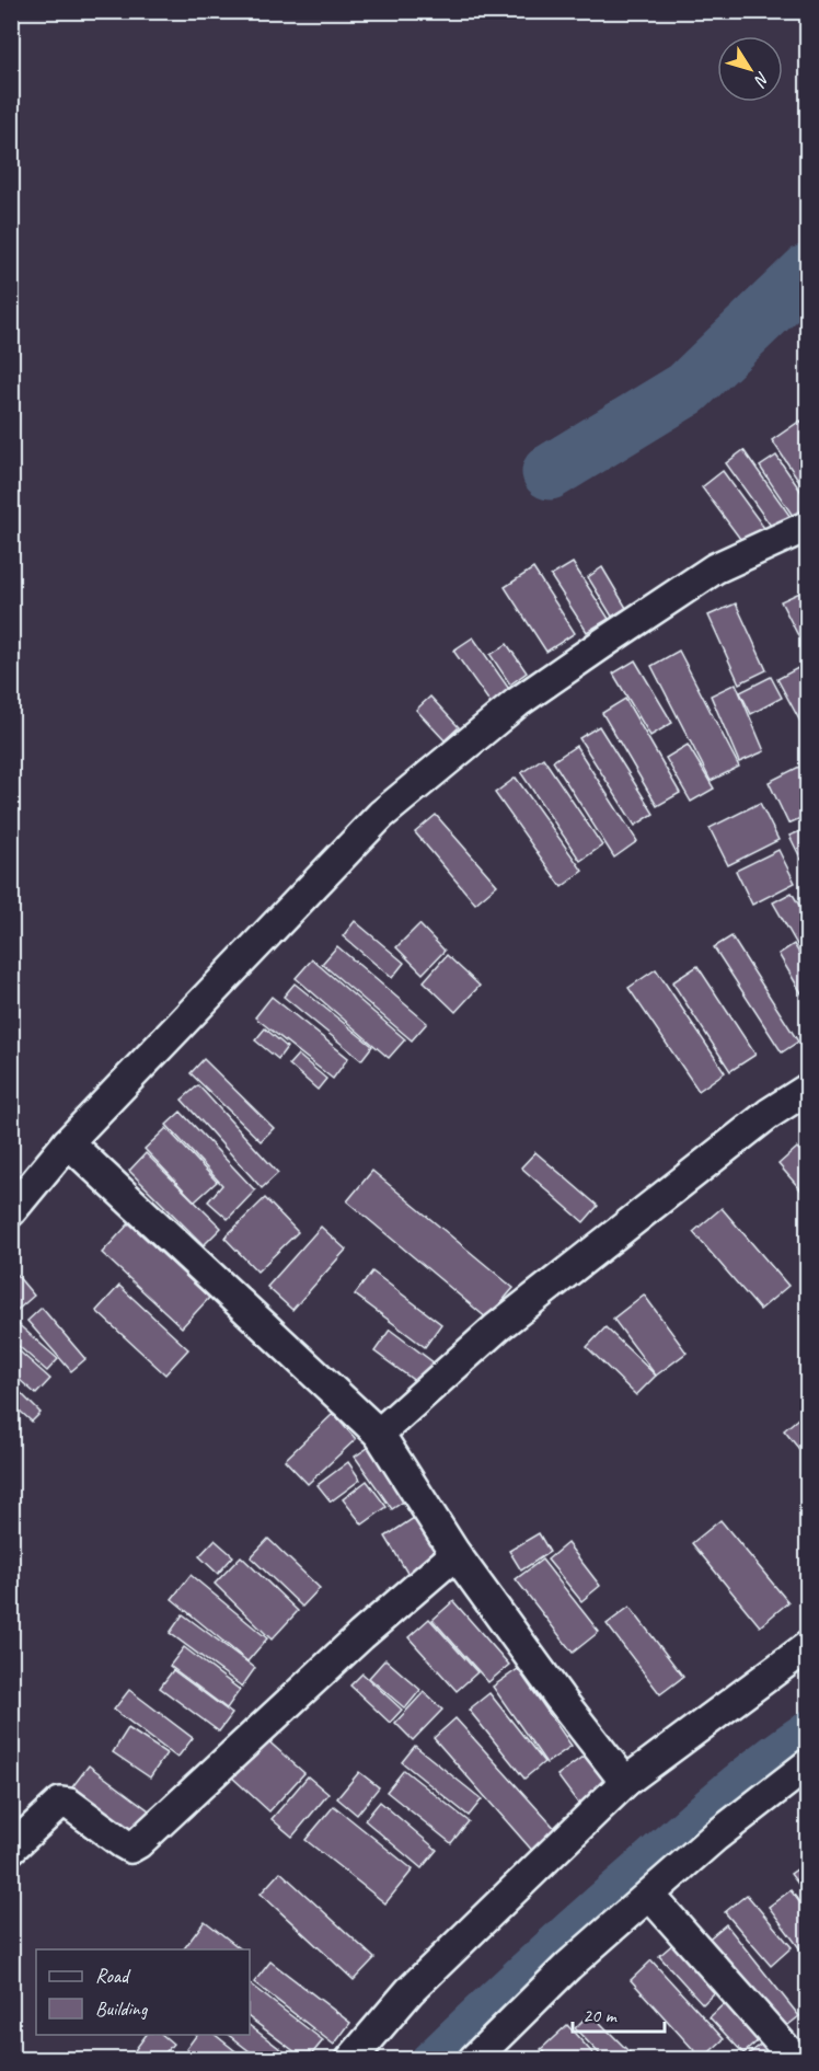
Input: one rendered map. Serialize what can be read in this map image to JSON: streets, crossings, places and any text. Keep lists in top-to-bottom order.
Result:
{
  "legend": ["Road", "Building"],
  "scale_bar": "20 m",
  "north": "bottom right"
}
